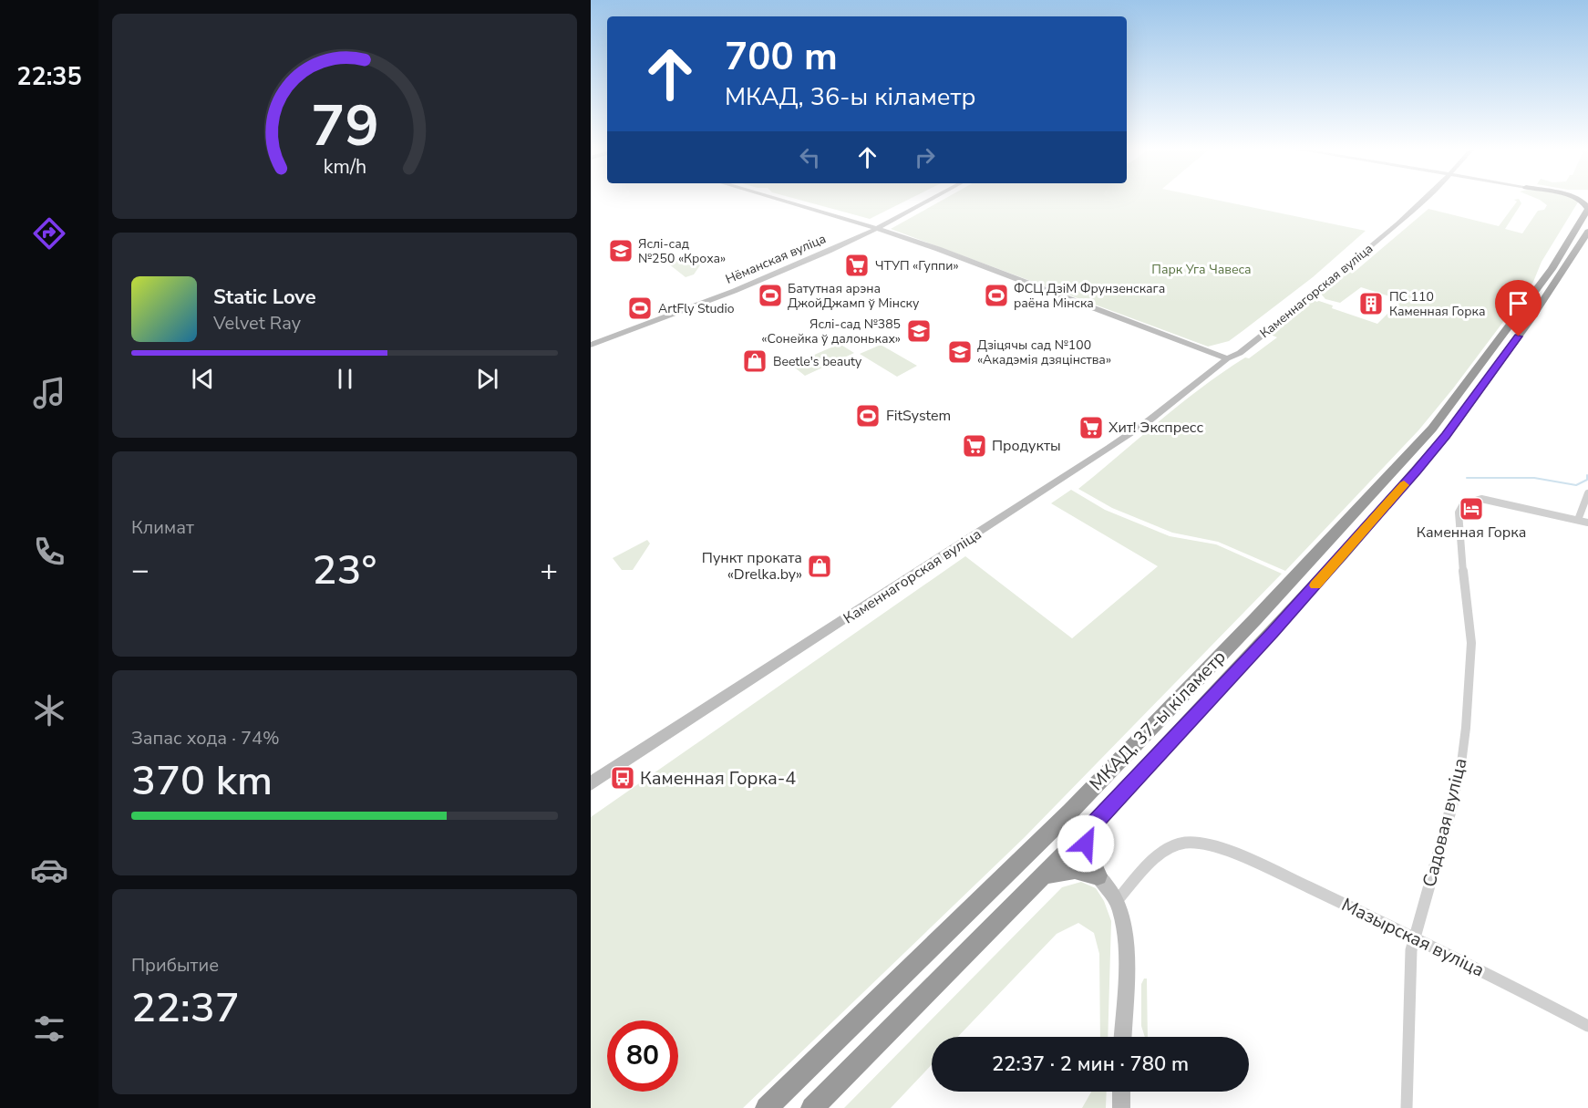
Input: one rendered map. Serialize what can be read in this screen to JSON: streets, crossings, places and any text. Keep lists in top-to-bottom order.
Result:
{
  "streets": {
    "highway": ["МКАД, 37-ы кіламетр"],
    "main road": ["Нёманская вуліца", "Каменнагорская вуліца"],
    "street": ["Садовая вуліца", "Мазырская вуліца"]
  },
  "crossings": [
    ["Садовая вуліца", "Мазырская вуліца"]
  ],
  "parks": ["Парк Уга Чавеса"],
  "places": {
    "school or university": ["Яслі-сад №250 «Кроха»", "Яслі-сад №385 «Сонейка ў далоньках»", "Дзіцячы сад №100 «Акадэмія дзяцінства»"],
    "supermarket": ["ЧТУП «Гуппи»", "Хит! Экспресс", "Продукты"],
    "sports": [
      "Батутная арэна ДжойДжамп ў Мінску",
      "ФСЦ ДзіМ Фрунзенскага раёна Мінска",
      "ArtFly Studio",
      "FitSystem"
    ],
    "building": ["ПС 110 Каменная Горка"],
    "shop": ["Beetle's beauty", "Пункт проката «Drelka.by»"],
    "hotel": ["Каменная Горка"],
    "bus stop": ["Каменная Горка-4"]
  },
  "page": {
    "tabs": "22:35",
    "turn": ["700 m", "МКАД, 36-ы кіламетр"],
    "song": ["Static Love", "Velvet Ray"],
    "tile": [
      "Климат",
      ["Запас хода · 74%", "370 km"],
      ["Прибытие", "22:37"]
    ],
    "heat": ["−", "23°", "+"],
    "limit": "80",
    "trip": "22:37 · 2 мин · 780 m",
    "gauge": ["79", "km/h"]
  }
}
